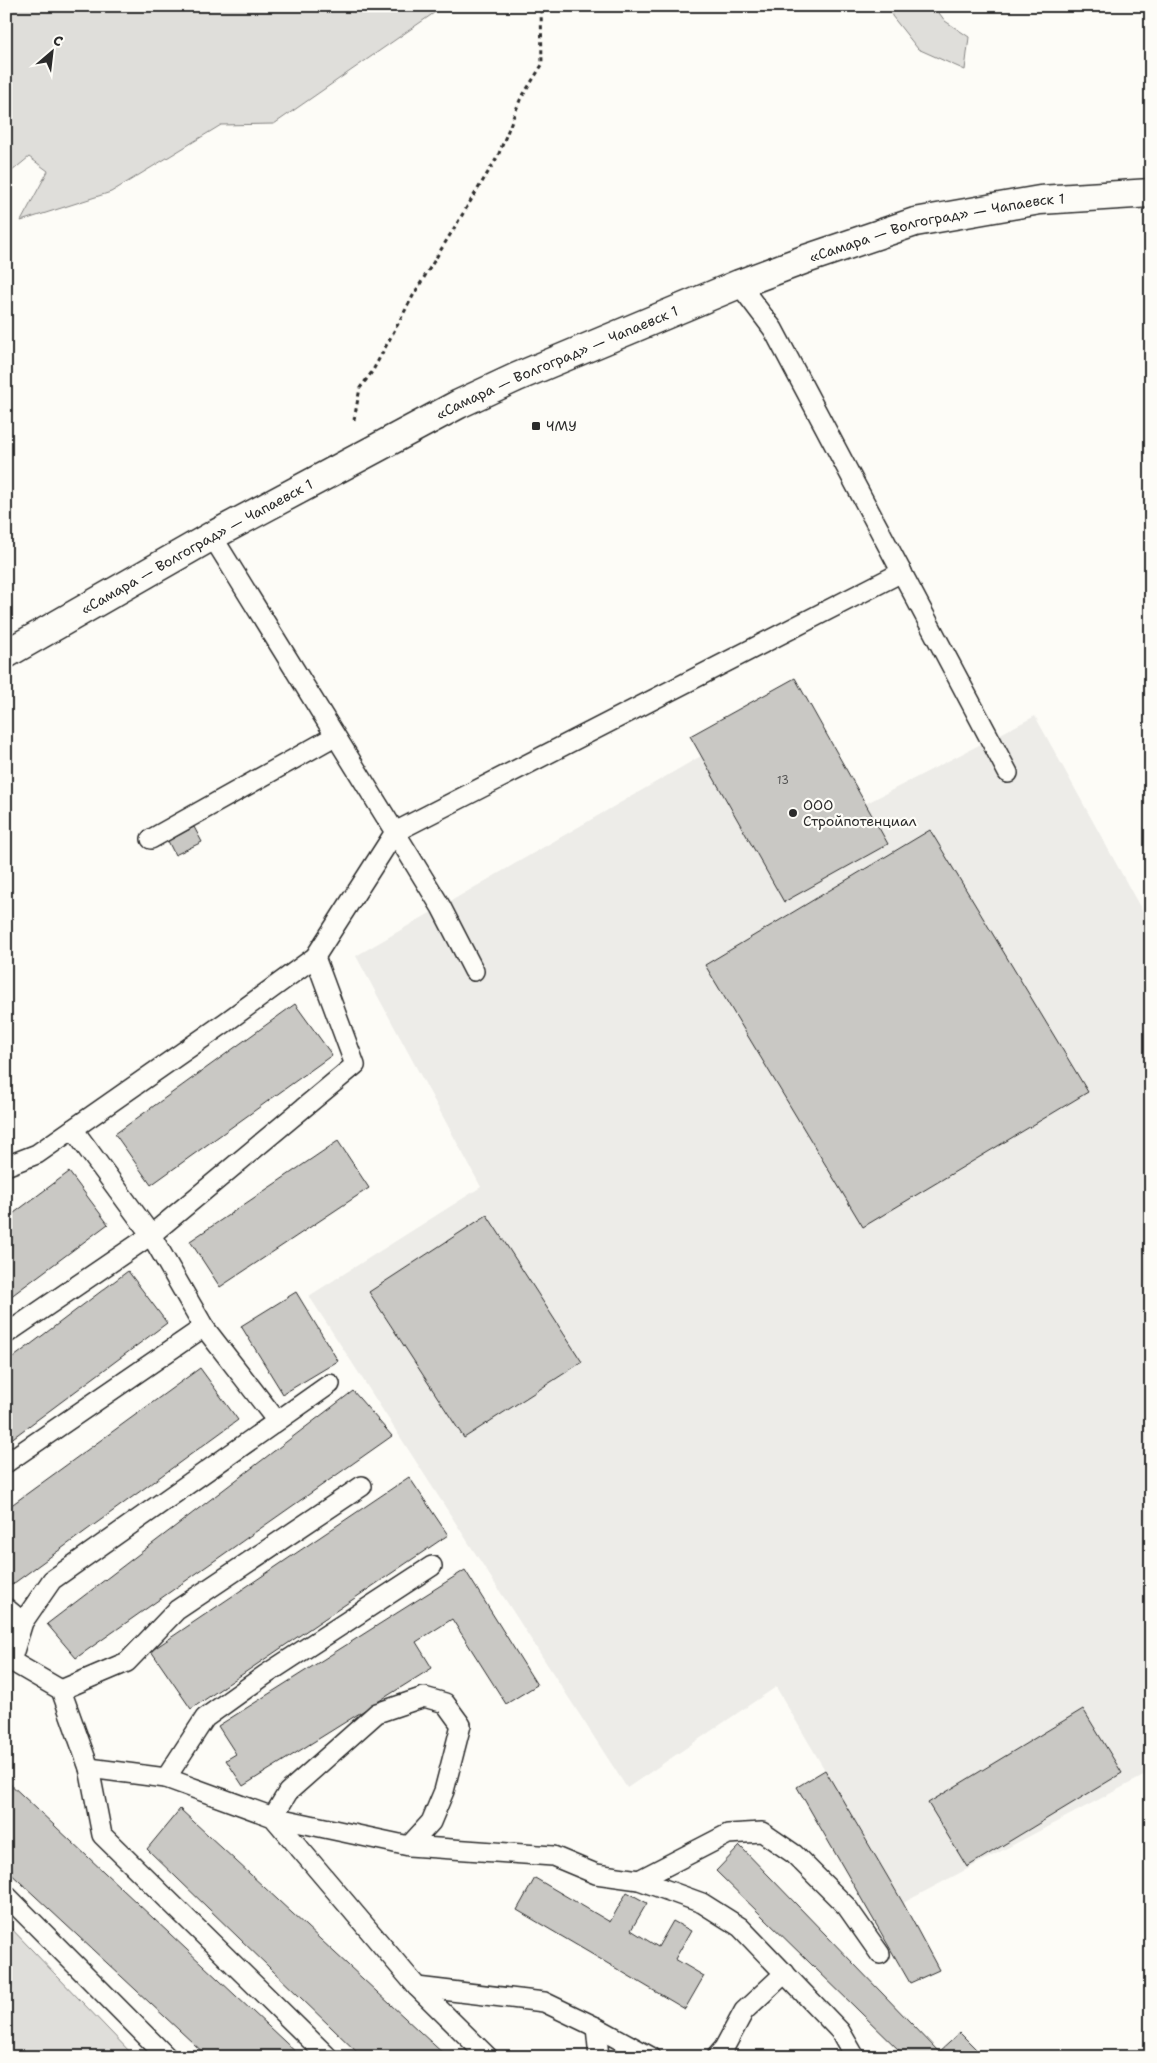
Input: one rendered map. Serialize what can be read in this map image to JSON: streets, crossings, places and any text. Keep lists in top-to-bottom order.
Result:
{
  "streets": {
    "main road": ["«Самара — Волгоград» — Чапаевск 1"]
  },
  "places": {
    "transit": ["ЧМУ"],
    "other": ["ООО Стройпотенциал"]
  },
  "house_numbers": ["13"],
  "north": "top right"
}
